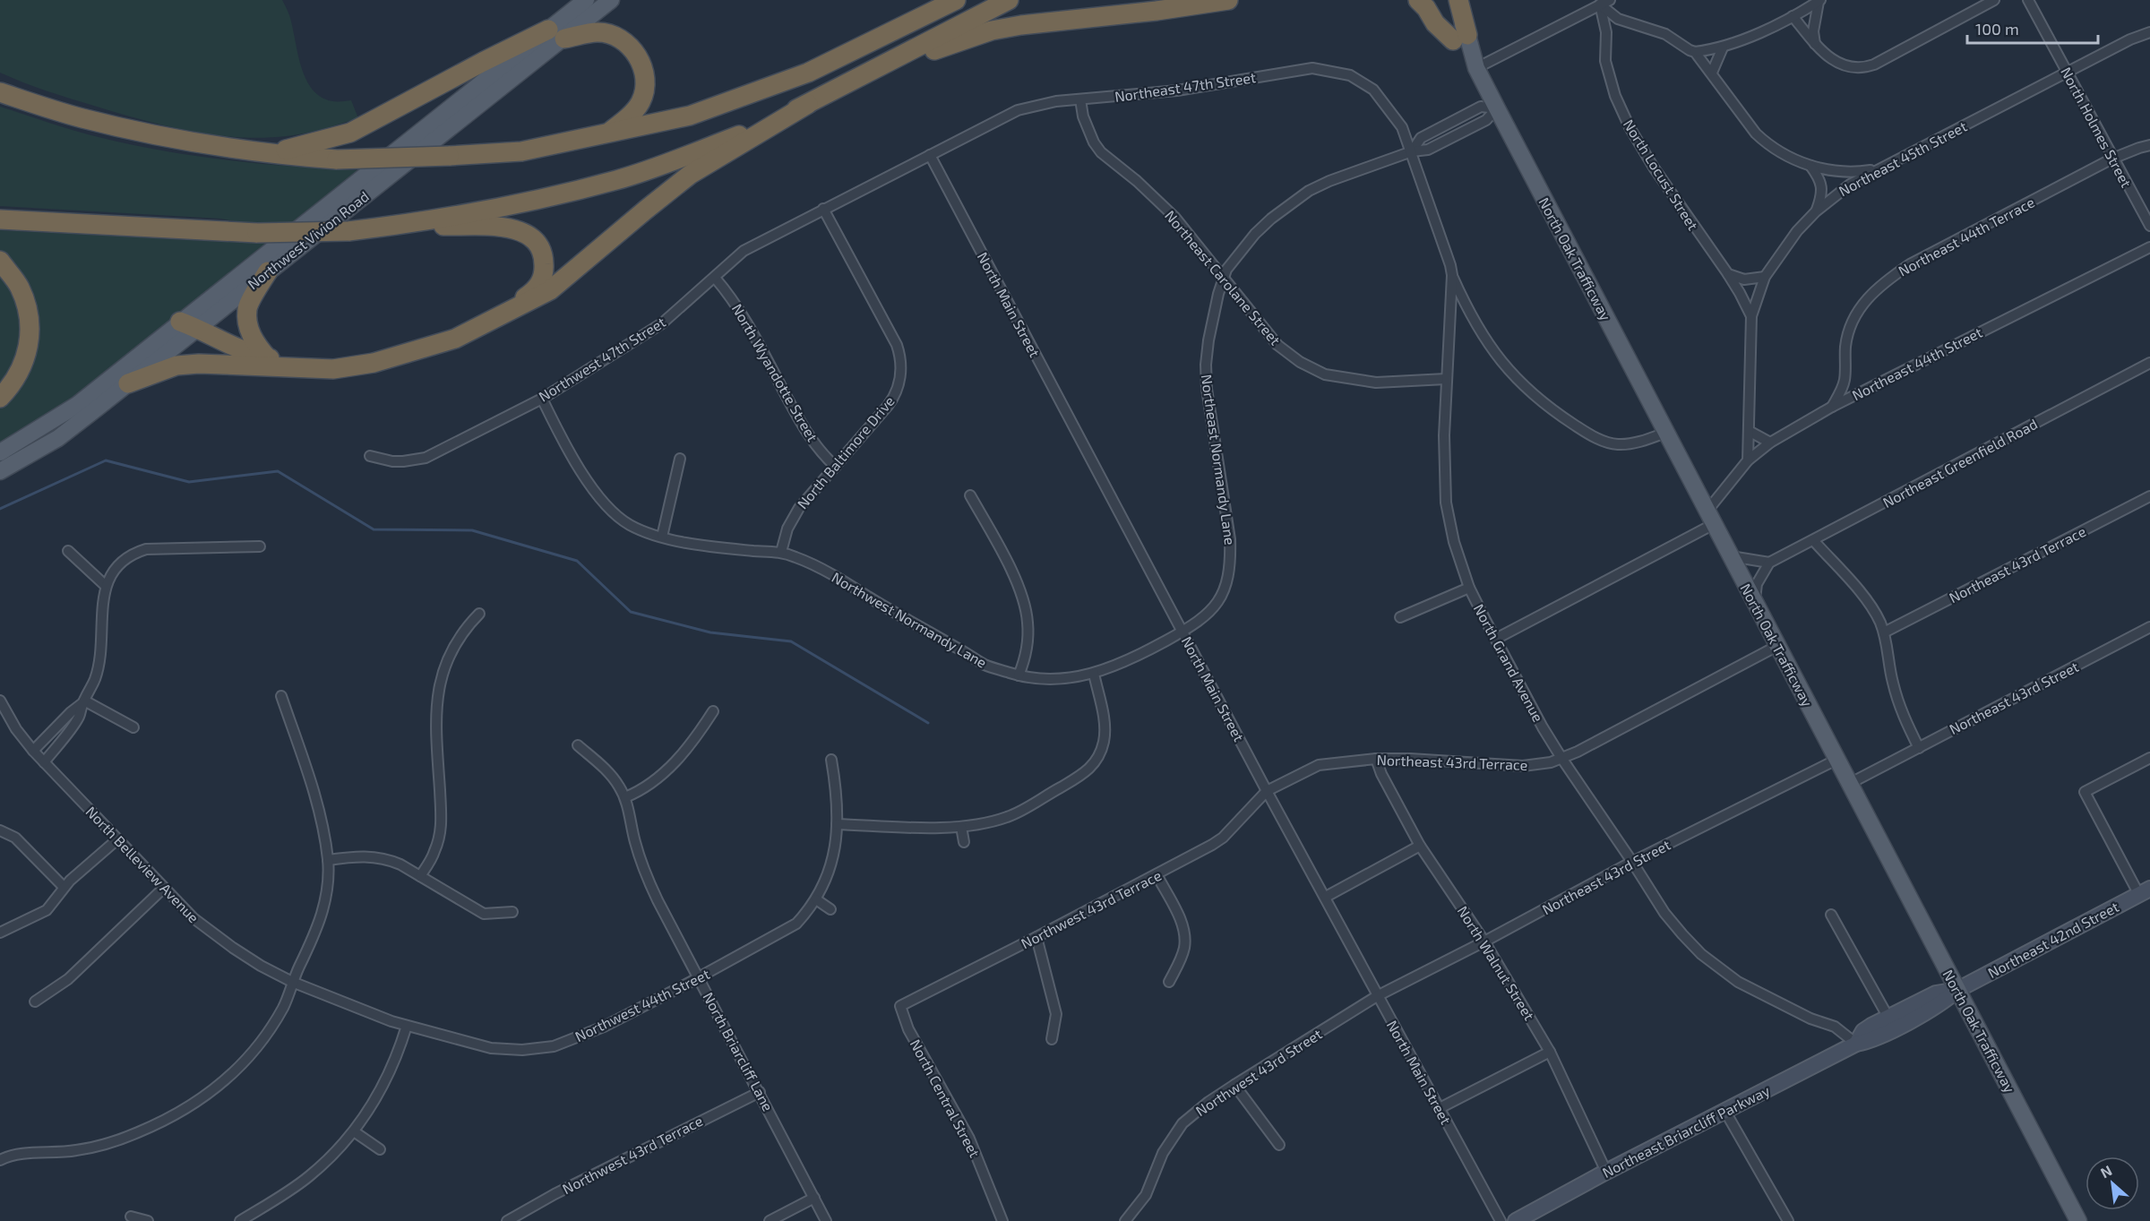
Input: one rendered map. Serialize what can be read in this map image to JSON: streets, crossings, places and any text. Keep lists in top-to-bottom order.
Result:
{
  "streets": {
    "main road": [
      "Northwest Vivion Road",
      "North Oak Trafficway",
      "Northeast 42nd Street",
      "Northeast Briarcliff Parkway"
    ],
    "street": [
      "Northeast 47th Street",
      "North Holmes Street",
      "Northeast 45th Street",
      "North Locust Street",
      "Northeast 44th Terrace",
      "Northeast Carolane Street",
      "North Main Street",
      "Northwest 47th Street",
      "Northeast 44th Street",
      "North Wyandotte Street",
      "North Baltimore Drive",
      "Northeast Normandy Lane",
      "Northeast Greenfield Road",
      "Northeast 43rd Terrace",
      "Northwest Normandy Lane",
      "North Grand Avenue",
      "Northeast 43rd Street",
      "North Belleview Avenue",
      "Northwest 43rd Terrace",
      "North Walnut Street",
      "Northwest 44th Street",
      "North Briarcliff Lane",
      "Northwest 43rd Street",
      "North Central Street"
    ]
  },
  "crossings": [
    ["Northeast 47th Street", "Northeast Carolane Street"],
    ["Northeast 47th Street", "North Main Street"],
    ["Northeast 47th Street", "Northwest 47th Street"],
    ["Northeast 47th Street", "Northeast Normandy Lane"],
    ["Northeast 47th Street", "North Grand Avenue"],
    ["North Holmes Street", "Northeast 45th Street"],
    ["North Holmes Street", "Northeast 44th Terrace"],
    ["Northeast 45th Street", "North Locust Street"],
    ["Northeast 45th Street", "Northeast 44th Street"],
    ["Northeast 44th Terrace", "Northeast 44th Street"],
    ["North Oak Trafficway", "Northeast 44th Street"],
    ["North Oak Trafficway", "Northeast Normandy Lane"],
    ["North Oak Trafficway", "Northeast 43rd Terrace"],
    ["North Oak Trafficway", "Northeast 43rd Street"],
    ["North Oak Trafficway", "Northeast 42nd Street"],
    ["North Oak Trafficway", "Northeast Briarcliff Parkway"],
    ["Northeast Carolane Street", "Northeast Normandy Lane"],
    ["Northeast Carolane Street", "North Grand Avenue"],
    ["North Main Street", "Northwest 47th Street"],
    ["North Main Street", "Northeast Normandy Lane"],
    ["North Main Street", "Northeast 43rd Terrace"],
    ["North Main Street", "Northwest Normandy Lane"],
    ["North Main Street", "Northeast 43rd Street"],
    ["North Main Street", "Northwest 43rd Terrace"],
    ["North Main Street", "Northwest 43rd Street"],
    ["Northwest 47th Street", "North Wyandotte Street"],
    ["Northwest 47th Street", "North Baltimore Drive"],
    ["Northwest 47th Street", "Northwest Normandy Lane"],
    ["Northeast 44th Street", "North Grand Avenue"],
    ["North Wyandotte Street", "North Baltimore Drive"],
    ["North Baltimore Drive", "Northwest Normandy Lane"],
    ["Northeast Normandy Lane", "Northwest Normandy Lane"],
    ["Northeast Normandy Lane", "North Grand Avenue"],
    ["Northeast 43rd Terrace", "North Grand Avenue"],
    ["Northeast 43rd Terrace", "Northwest 43rd Terrace"],
    ["Northeast 43rd Terrace", "North Walnut Street"],
    ["North Grand Avenue", "Northeast 43rd Street"],
    ["North Grand Avenue", "Northeast Briarcliff Parkway"],
    ["Northeast 43rd Street", "North Walnut Street"],
    ["Northeast 43rd Street", "Northwest 43rd Street"],
    ["North Belleview Avenue", "Northwest 44th Street"],
    ["Northwest 43rd Terrace", "North Briarcliff Lane"],
    ["Northwest 43rd Terrace", "North Central Street"],
    ["Northeast 42nd Street", "Northeast Briarcliff Parkway"],
    ["North Walnut Street", "Northeast Briarcliff Parkway"],
    ["Northwest 44th Street", "North Briarcliff Lane"]
  ],
  "scale_bar": "100 m",
  "north": "top left"
}
